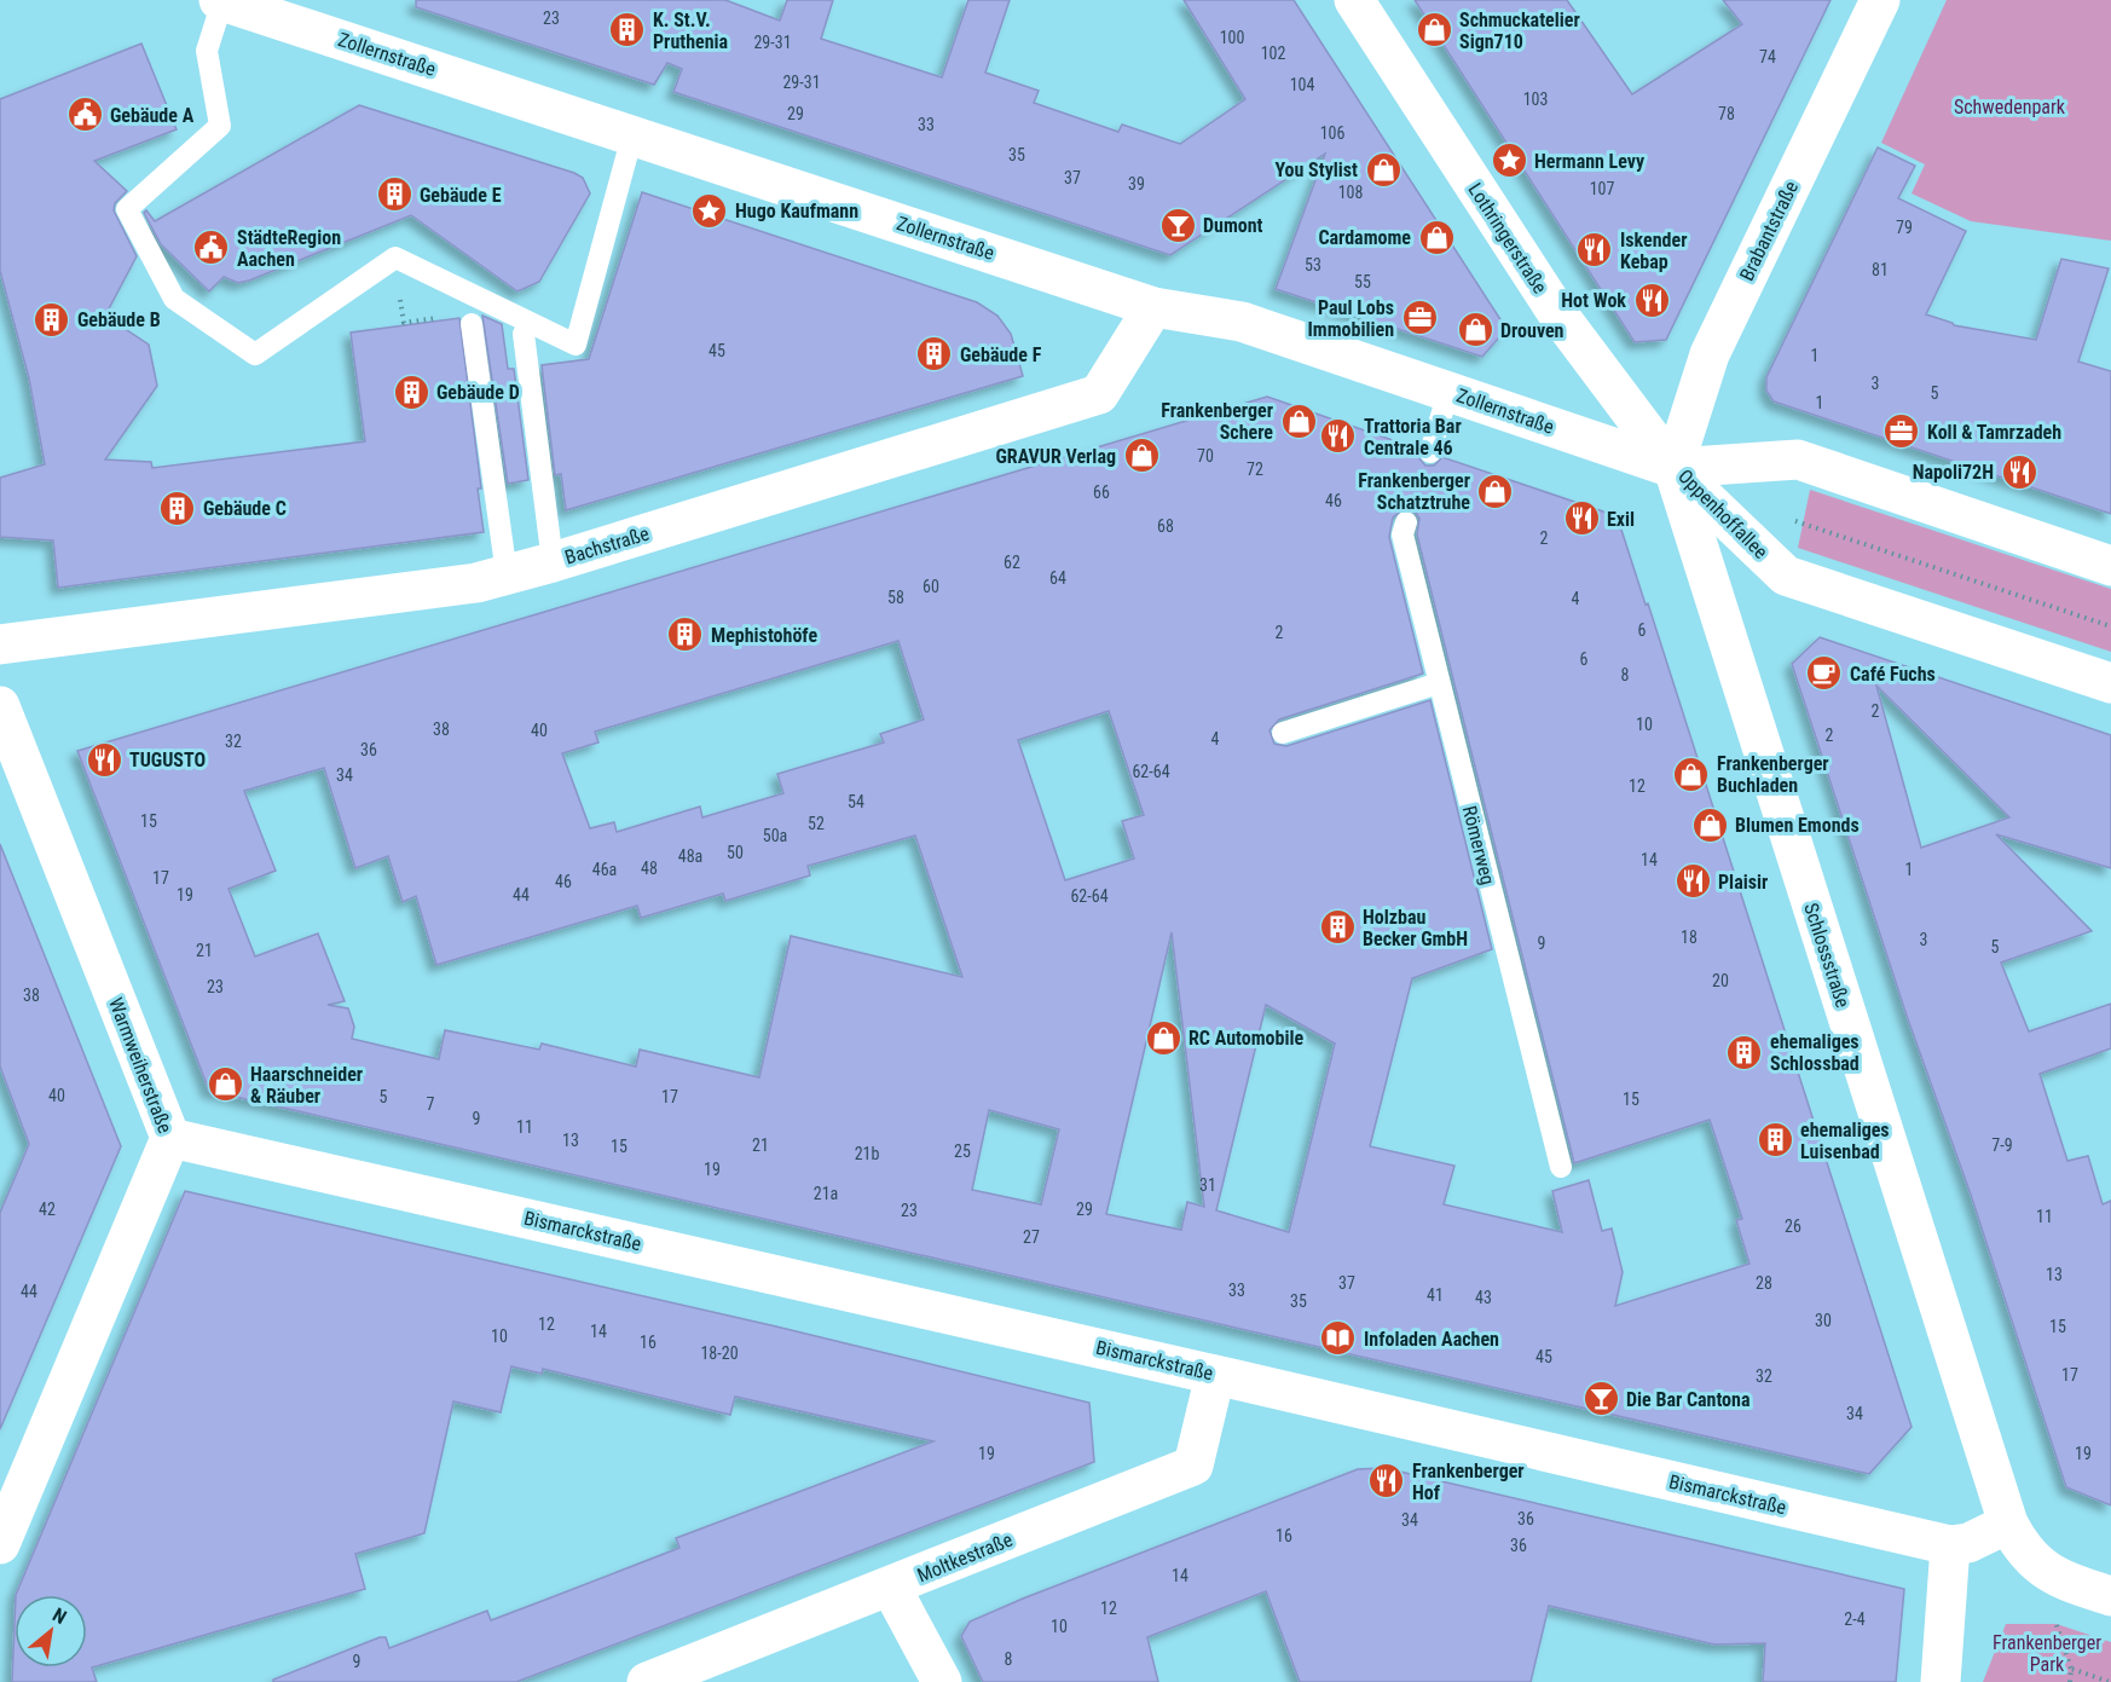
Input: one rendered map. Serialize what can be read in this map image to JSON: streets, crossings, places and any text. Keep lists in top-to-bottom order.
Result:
{
  "streets": {
    "street": [
      "Zollernstraße",
      "Brabantstraße",
      "Lothringerstraße",
      "Oppenhoffallee",
      "Bachstraße",
      "Schlossstraße",
      "Warmweiherstraße",
      "Bismarckstraße",
      "Moltkestraße"
    ],
    "lane": ["Römerweg"]
  },
  "crossings": [
    ["Zollernstraße", "Brabantstraße"],
    ["Zollernstraße", "Lothringerstraße"],
    ["Zollernstraße", "Oppenhoffallee"],
    ["Zollernstraße", "Bachstraße"],
    ["Zollernstraße", "Schlossstraße"],
    ["Brabantstraße", "Lothringerstraße"],
    ["Brabantstraße", "Oppenhoffallee"],
    ["Brabantstraße", "Schlossstraße"],
    ["Lothringerstraße", "Oppenhoffallee"],
    ["Lothringerstraße", "Schlossstraße"],
    ["Oppenhoffallee", "Schlossstraße"],
    ["Schlossstraße", "Bismarckstraße"],
    ["Warmweiherstraße", "Bismarckstraße"],
    ["Bismarckstraße", "Moltkestraße"]
  ],
  "parks": ["Schwedenpark", "Frankenberger Park"],
  "places": {
    "building": [
      "K. St.V. Pruthenia",
      "Gebäude E",
      "Gebäude B",
      "Gebäude F",
      "Gebäude D",
      "Gebäude C",
      "Mephistohöfe",
      "Holzbau Becker GmbH",
      "ehemaliges Schlossbad",
      "ehemaliges Luisenbad"
    ],
    "shop": [
      "Schmuckatelier Sign710",
      "You Stylist",
      "Cardamome",
      "Drouven",
      "Frankenberger Schere",
      "GRAVUR Verlag",
      "Frankenberger Schatztruhe",
      "Frankenberger Buchladen",
      "Blumen Emonds",
      "RC Automobile",
      "Haarschneider & Räuber"
    ],
    "public building": ["Gebäude A", "StädteRegion Aachen"],
    "place": ["Hermann Levy", "Hugo Kaufmann"],
    "bar": ["Dumont", "Die Bar Cantona"],
    "restaurant": [
      "Iskender Kebap",
      "Hot Wok",
      "Trattoria Bar Centrale 46",
      "Napoli72H",
      "Exil",
      "TUGUSTO",
      "Plaisir",
      "Frankenberger Hof"
    ],
    "office": ["Paul Lobs Immobilien", "Koll & Tamrzadeh"],
    "cafe": ["Café Fuchs"],
    "library": ["Infoladen Aachen"]
  },
  "house_numbers": [
    "23",
    "100",
    "29-31",
    "102",
    "74",
    "29-31",
    "104",
    "103",
    "29",
    "78",
    "33",
    "106",
    "35",
    "37",
    "39",
    "107",
    "108",
    "79",
    "53",
    "81",
    "55",
    "45",
    "1",
    "3",
    "5",
    "1",
    "70",
    "72",
    "66",
    "46",
    "68",
    "2",
    "62",
    "64",
    "60",
    "58",
    "4",
    "6",
    "2",
    "6",
    "8",
    "2",
    "10",
    "38",
    "40",
    "2",
    "4",
    "32",
    "36",
    "62-64",
    "34",
    "12",
    "54",
    "15",
    "52",
    "50a",
    "50",
    "48a",
    "14",
    "48",
    "46a",
    "1",
    "17",
    "46",
    "19",
    "44",
    "62-64",
    "18",
    "3",
    "9",
    "5",
    "21",
    "20",
    "23",
    "38",
    "40",
    "5",
    "17",
    "15",
    "7",
    "9",
    "11",
    "13",
    "21",
    "7-9",
    "15",
    "25",
    "21b",
    "19",
    "31",
    "21a",
    "42",
    "29",
    "23",
    "11",
    "26",
    "27",
    "13",
    "37",
    "28",
    "33",
    "44",
    "41",
    "43",
    "35",
    "30",
    "12",
    "15",
    "14",
    "10",
    "16",
    "18-20",
    "45",
    "17",
    "32",
    "34",
    "19",
    "19",
    "36",
    "34",
    "16",
    "36",
    "14",
    "12",
    "2-4",
    "10",
    "8",
    "9"
  ],
  "north": "top right"
}
